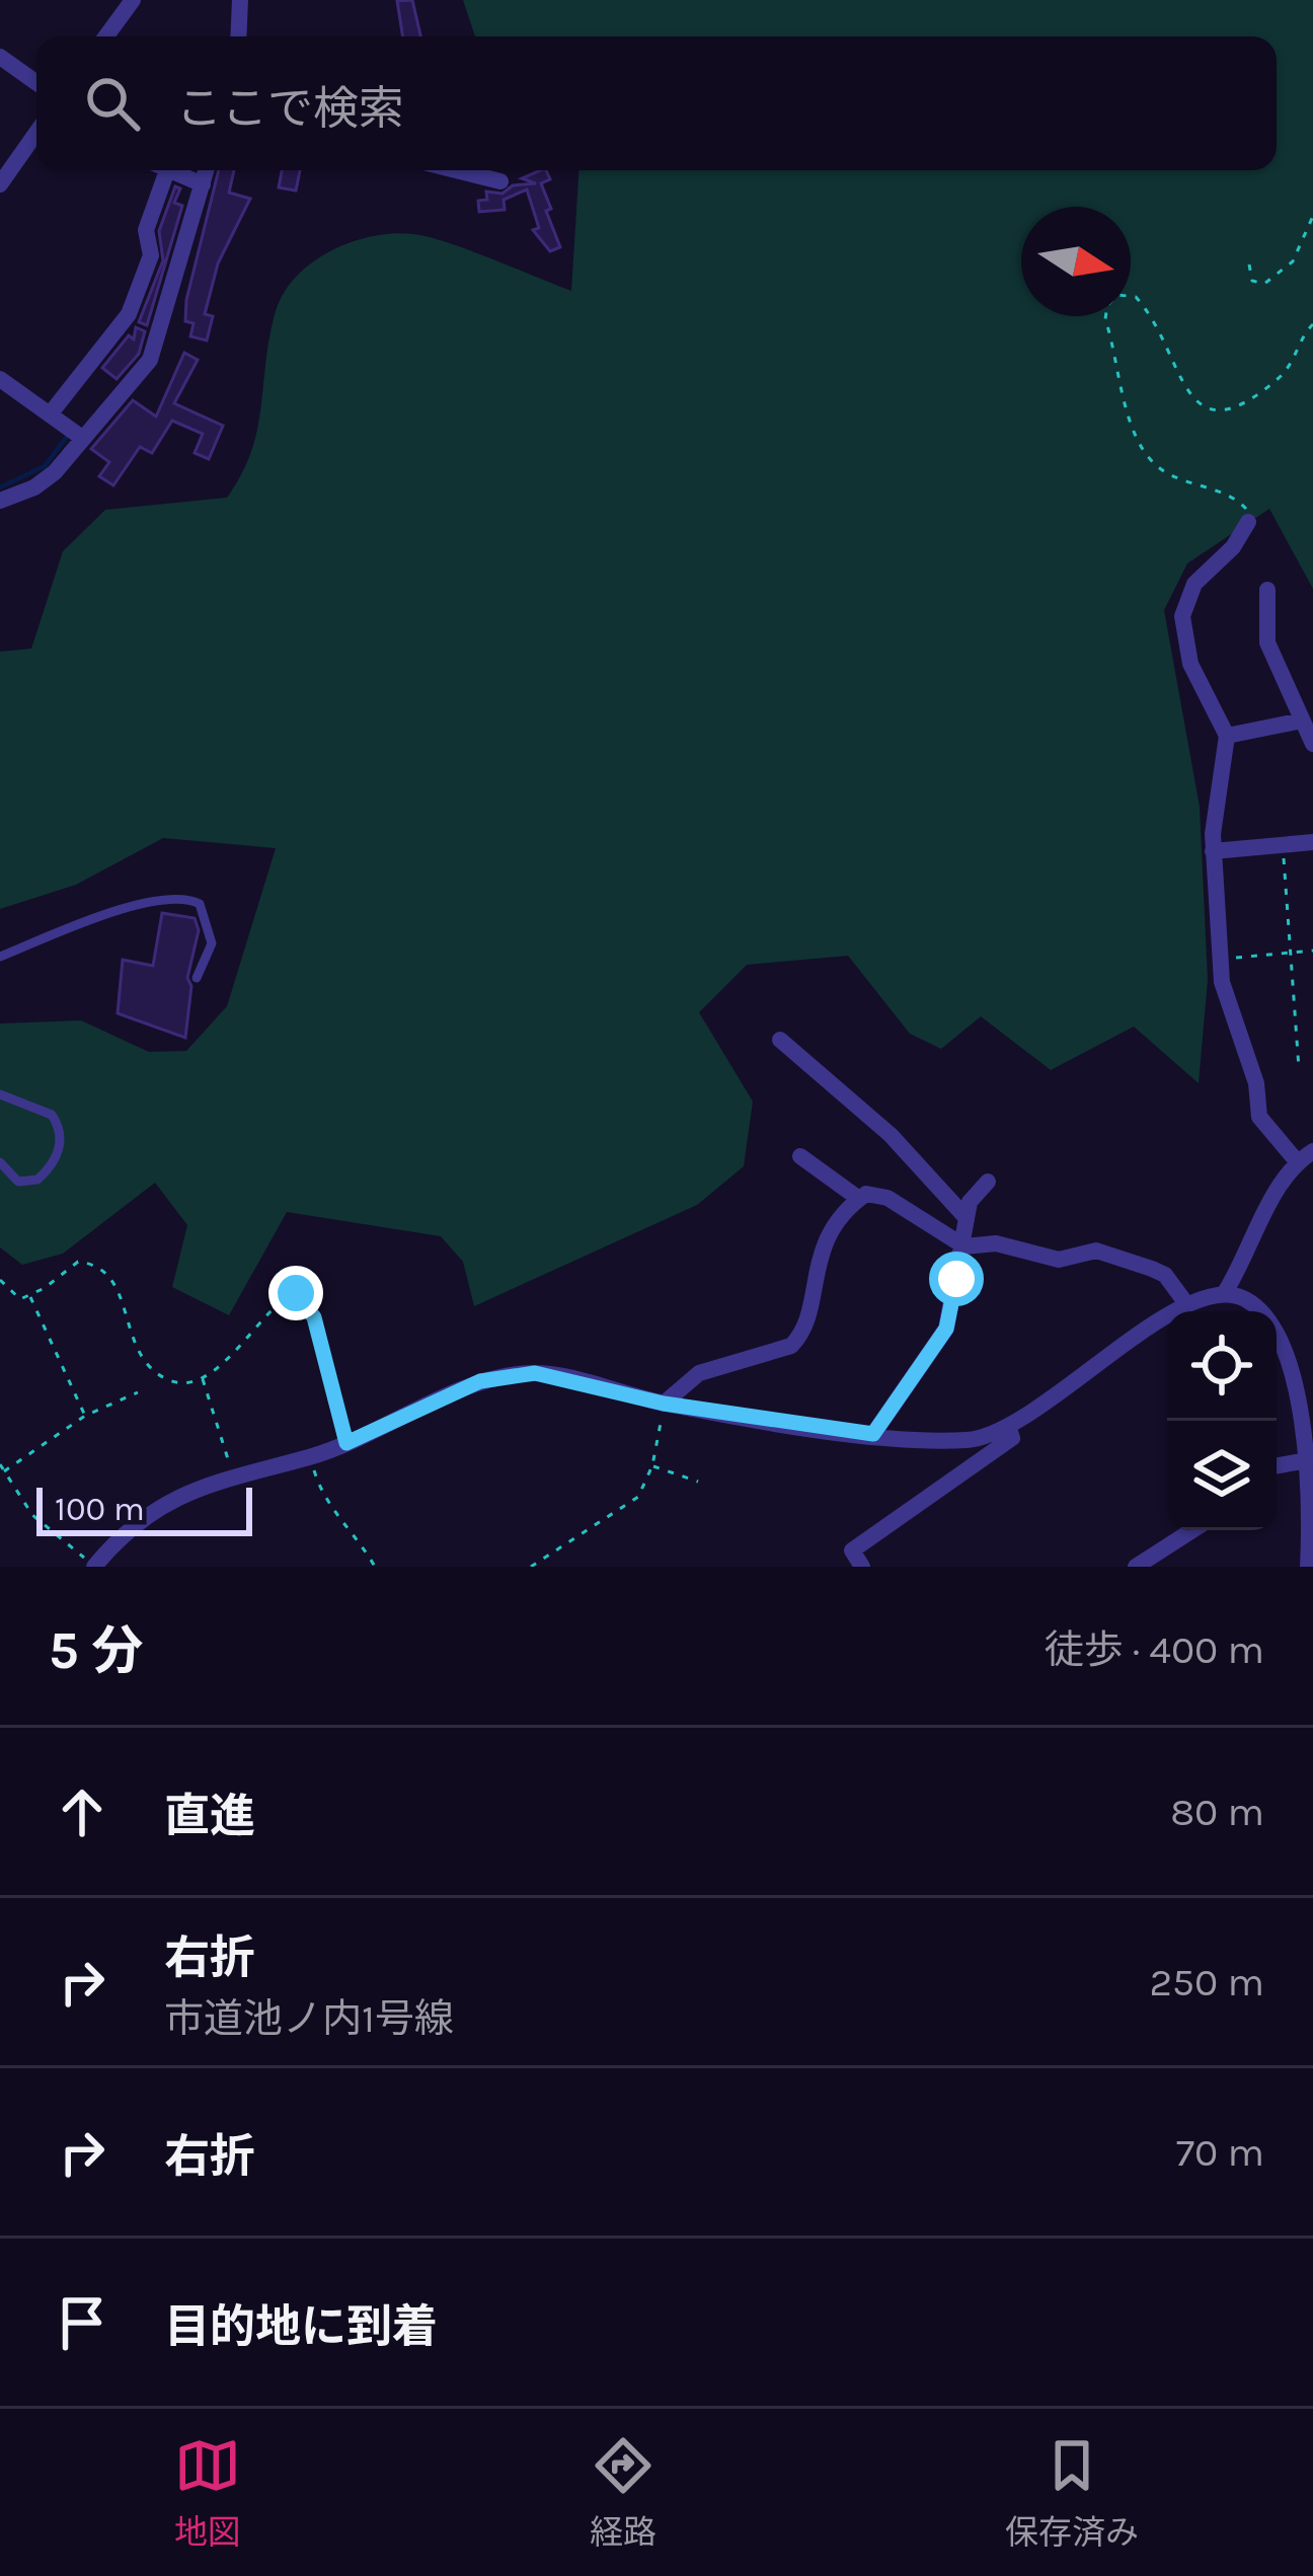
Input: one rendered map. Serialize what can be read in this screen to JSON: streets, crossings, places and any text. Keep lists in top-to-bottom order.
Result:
{
  "scale_bar": "100 m",
  "north": "right",
  "page": {
    "search": "ここで検索",
    "scale": "100 m",
    "heading": ["5 分", "徒歩 · 400 m"],
    "list": [
      ["直進", "80 m"],
      ["右折", "市道池ノ内1号線", "250 m"],
      ["右折", "70 m"],
      "目的地に到着"
    ],
    "nav": ["地図", "経路", "保存済み"]
  }
}
